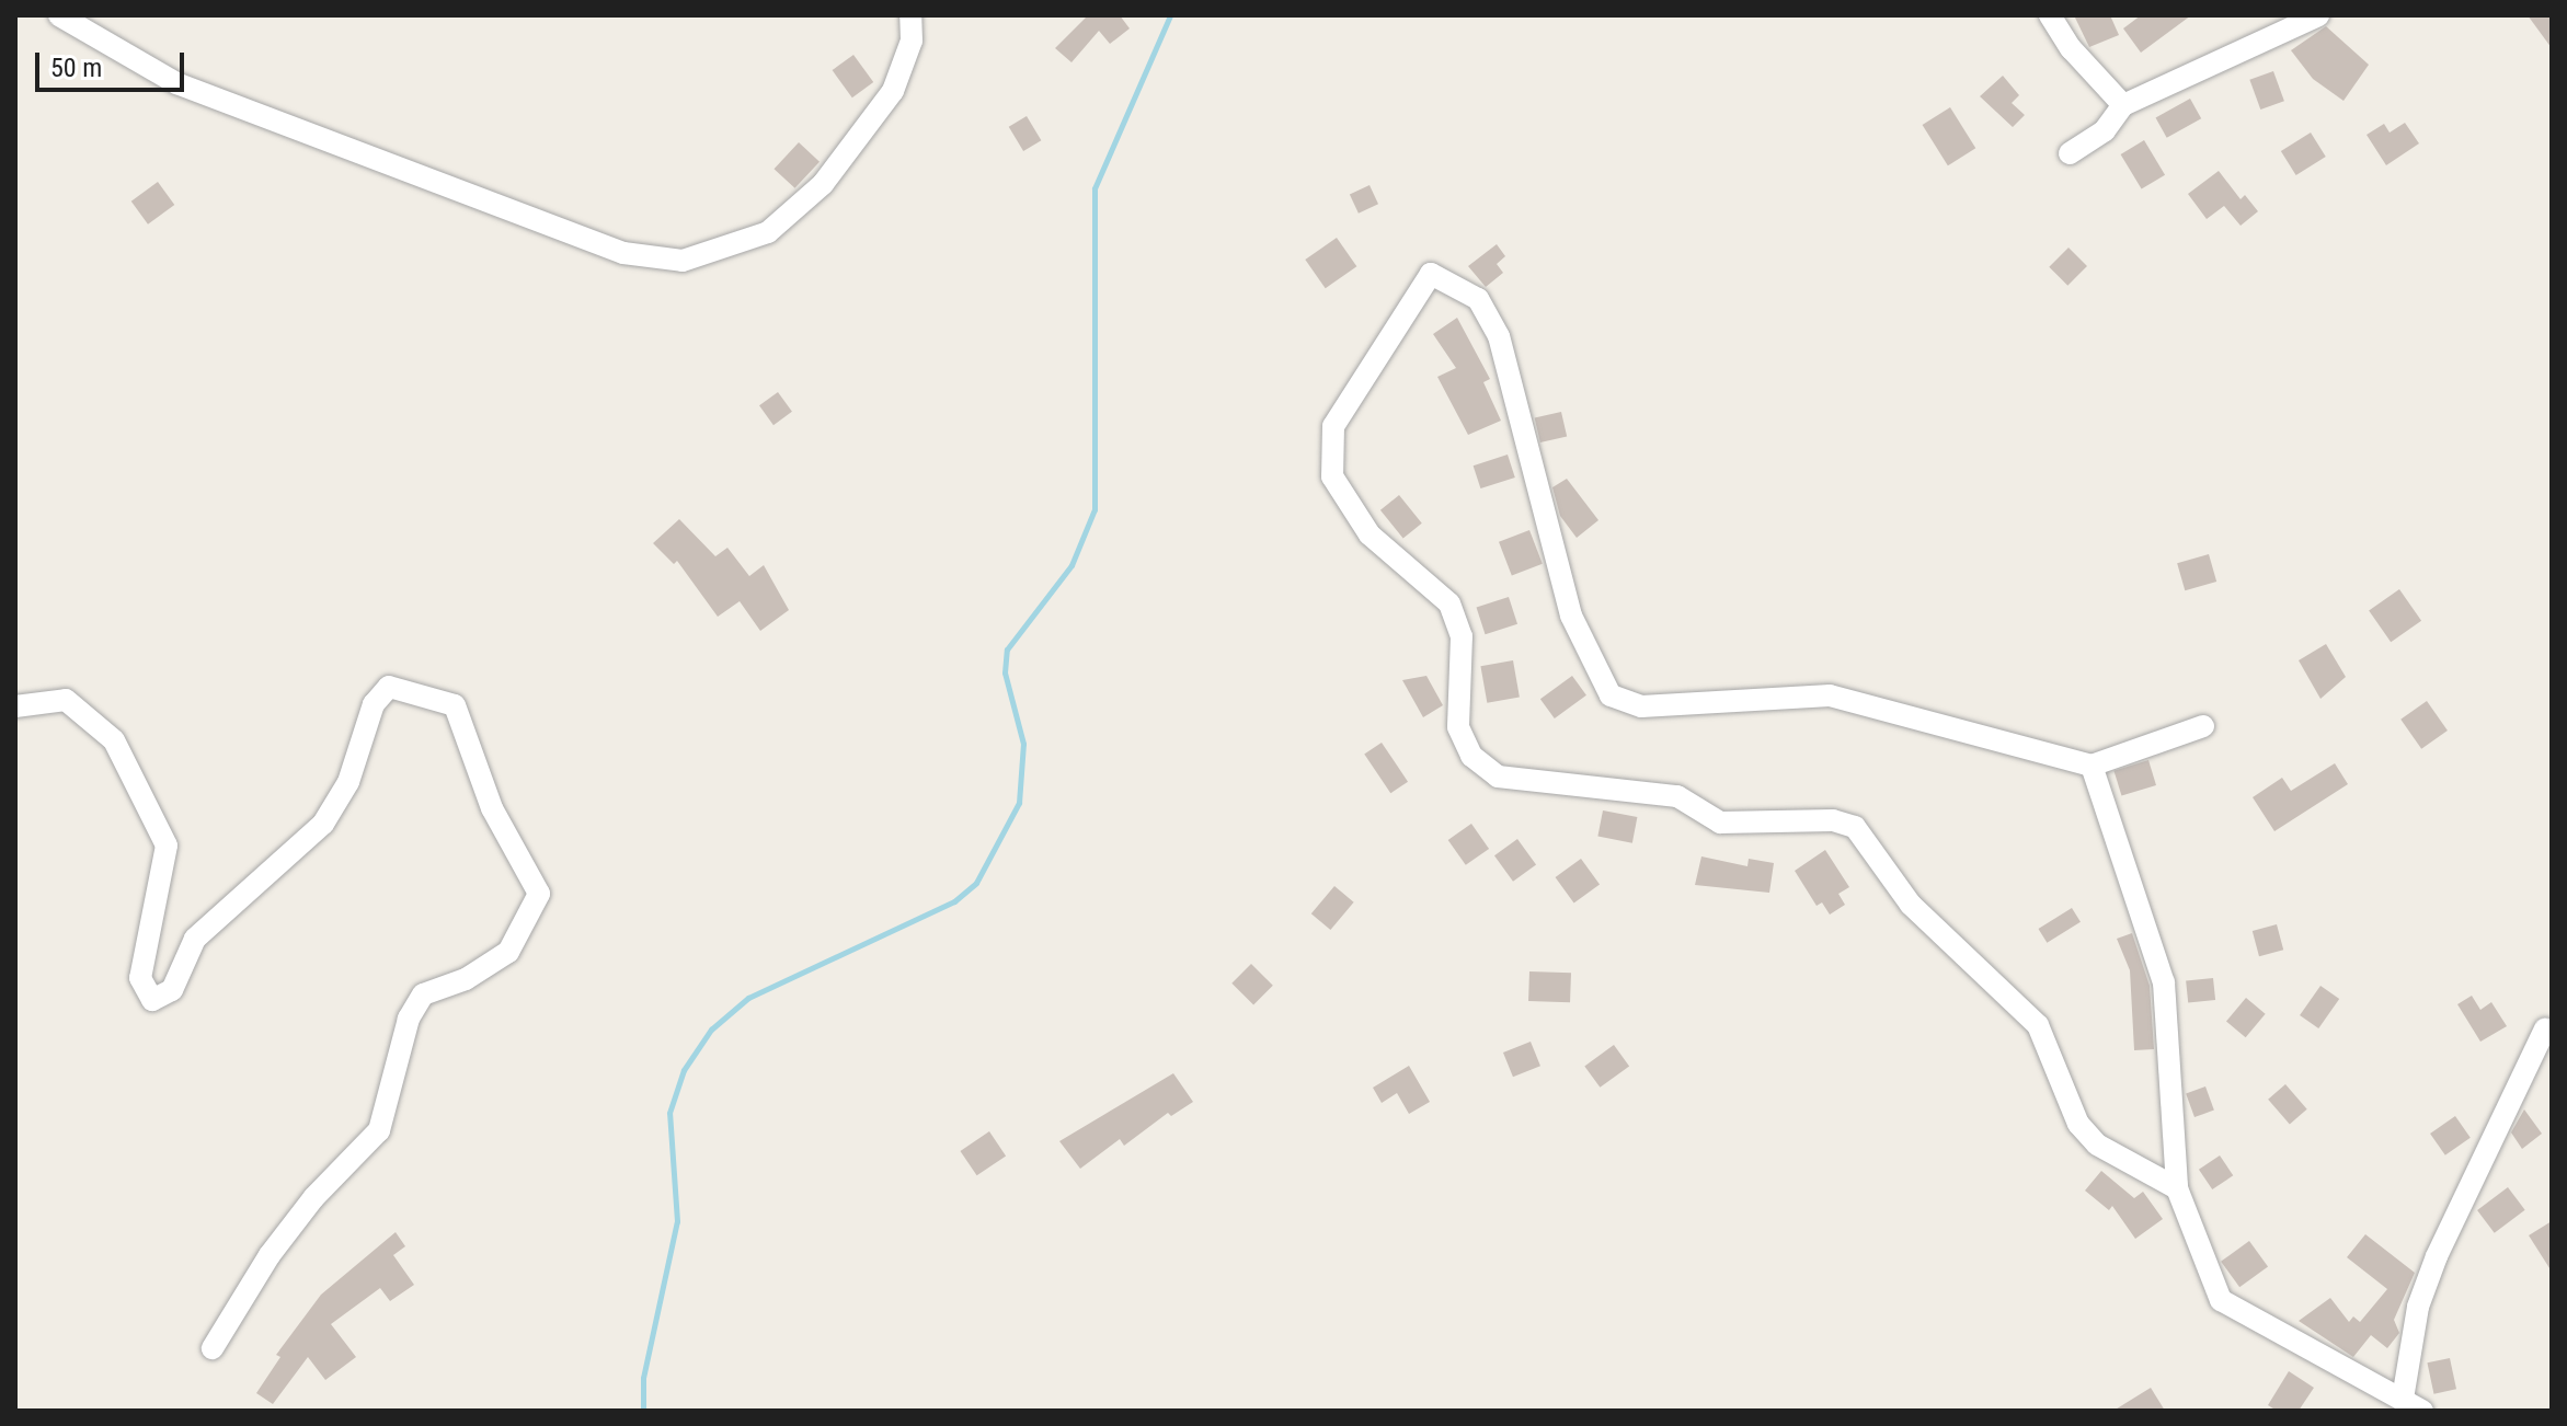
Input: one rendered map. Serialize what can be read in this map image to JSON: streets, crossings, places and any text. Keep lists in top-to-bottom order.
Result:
{
  "scale_bar": "50 m"
}
